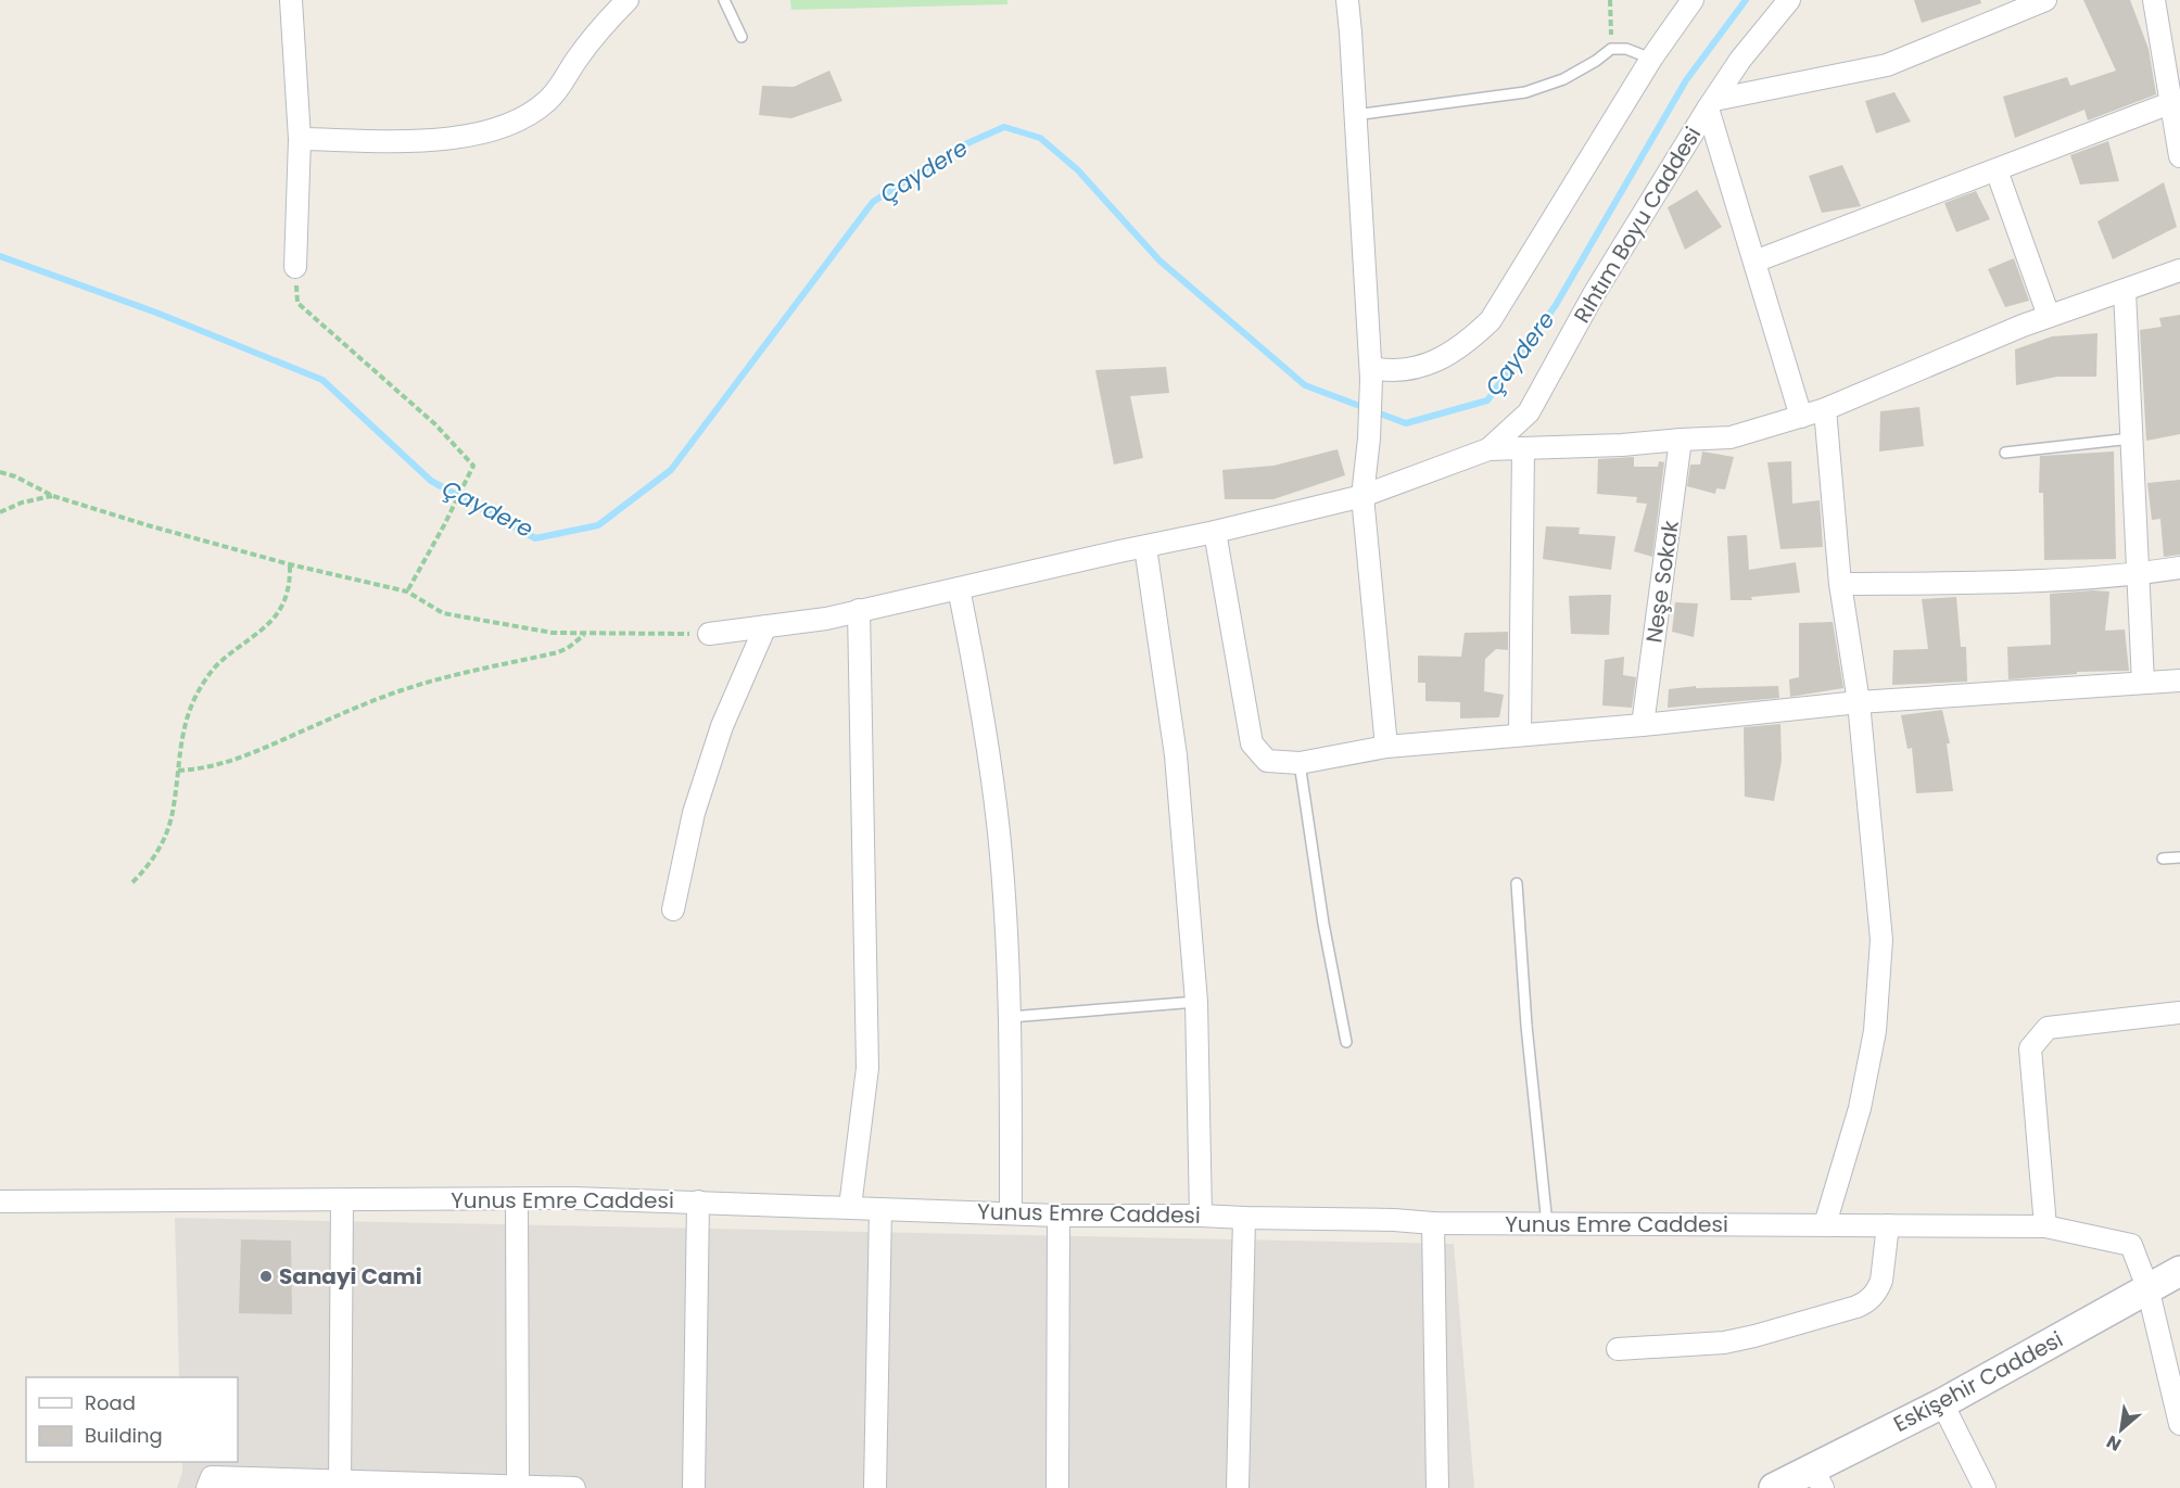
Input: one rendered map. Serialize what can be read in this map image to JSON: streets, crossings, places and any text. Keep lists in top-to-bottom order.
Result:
{
  "streets": {
    "main road": ["Eskişehir Caddesi"],
    "street": ["Rıhtım Boyu Caddesi", "Neşe Sokak", "Yunus Emre Caddesi"]
  },
  "crossings": [
    ["Yunus Emre Caddesi", "Eskişehir Caddesi"]
  ],
  "water": ["Çaydere"],
  "places": ["Sanayi Cami"],
  "legend": ["Road", "Building"],
  "north": "bottom left"
}
